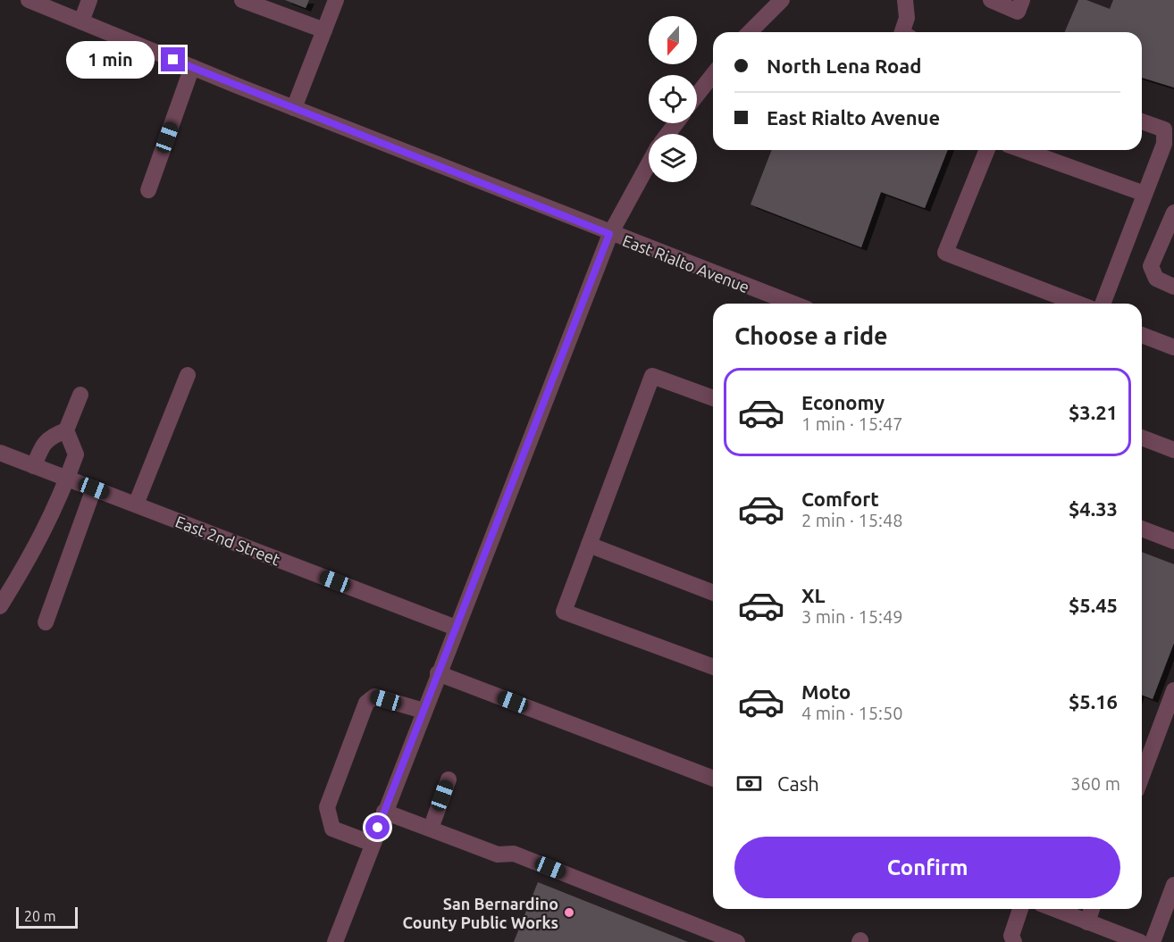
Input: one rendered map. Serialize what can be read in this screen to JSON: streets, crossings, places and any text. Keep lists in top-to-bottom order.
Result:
{
  "streets": {
    "street": ["East Rialto Avenue", "East 2nd Street"]
  },
  "places": ["San Bernardino County Public Works"],
  "scale_bar": "20 m",
  "north": "bottom",
  "page": {
    "banner": ["North Lena Road", "East Rialto Avenue"],
    "bubble": "1 min",
    "heading": "Choose a ride",
    "list": [
      {
        "name": "Economy",
        "note": "1 min · 15:47",
        "value": "$3.21"
      },
      {
        "name": "Comfort",
        "note": "2 min · 15:48",
        "value": "$4.33"
      },
      {
        "name": "XL",
        "note": "3 min · 15:49",
        "value": "$5.45"
      },
      {
        "name": "Moto",
        "note": "4 min · 15:50",
        "value": "$5.16"
      }
    ],
    "pay": ["Cash", "360 m"],
    "buttons": "Confirm",
    "scale": "20 m"
  }
}
